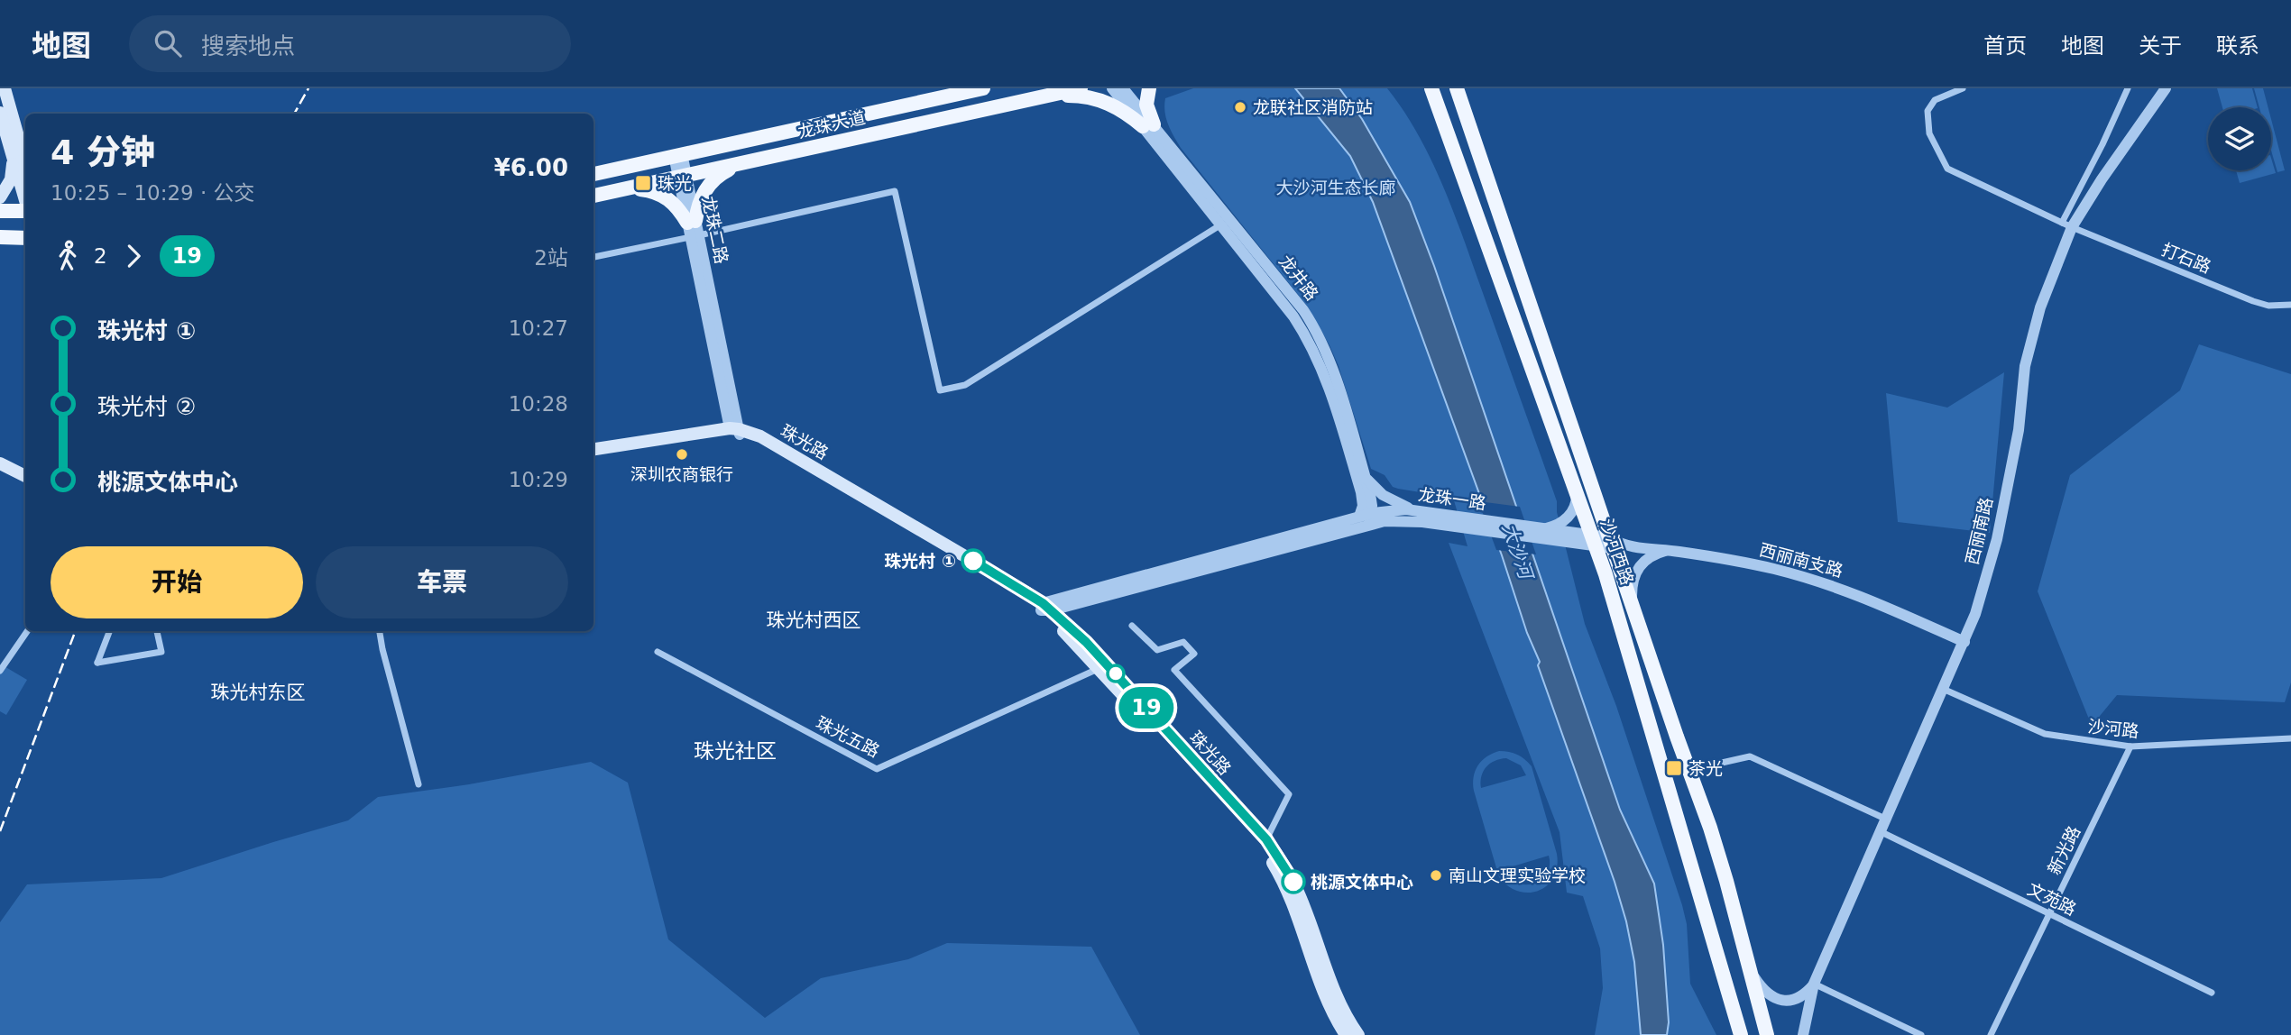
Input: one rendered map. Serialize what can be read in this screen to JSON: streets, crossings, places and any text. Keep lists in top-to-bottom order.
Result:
{
  "streets": {
    "main road": ["龙珠大道", "珠光路", "沙河西路"],
    "street": [
      "龙珠二路",
      "打石路",
      "龙井路",
      "龙珠一路",
      "西丽南路",
      "西丽南支路",
      "沙河路",
      "珠光五路",
      "新光路",
      "文苑路"
    ]
  },
  "crossings": [
    ["龙珠大道", "龙珠二路"],
    ["龙珠二路", "珠光路"],
    ["打石路", "西丽南路"],
    ["龙井路", "龙珠一路"],
    ["珠光路", "龙珠一路"],
    ["珠光路", "珠光五路"],
    ["龙珠一路", "沙河西路"],
    ["龙珠一路", "西丽南支路"],
    ["西丽南路", "西丽南支路"],
    ["西丽南路", "沙河路"],
    ["西丽南路", "文苑路"],
    ["沙河西路", "西丽南支路"],
    ["沙河路", "新光路"],
    ["新光路", "文苑路"]
  ],
  "districts": ["珠光村西区", "珠光村东区", "珠光社区"],
  "water": ["大沙河"],
  "parks": ["大沙河生态长廊"],
  "places": {
    "other": [
      "龙联社区消防站",
      "深圳农商银行",
      "珠光村 ①",
      "南山文理实验学校",
      "桃源文体中心"
    ],
    "transit": ["珠光", "茶光"]
  },
  "lines": ["bus line 19"],
  "page": {
    "header": "地图",
    "search": "搜索地点",
    "nav": [
      "首页",
      "地图",
      "关于",
      "联系"
    ],
    "on_map": "19",
    "heading": ["4 分钟", "10:25 – 10:29 · 公交", "¥6.00"],
    "legs": ["2", "19", "2站"],
    "list": [
      {
        "name": "珠光村 ①",
        "value": "10:27"
      },
      {
        "name": "珠光村 ②",
        "value": "10:28"
      },
      {
        "name": "桃源文体中心",
        "value": "10:29"
      }
    ],
    "buttons": ["开始", "车票"]
  }
}
